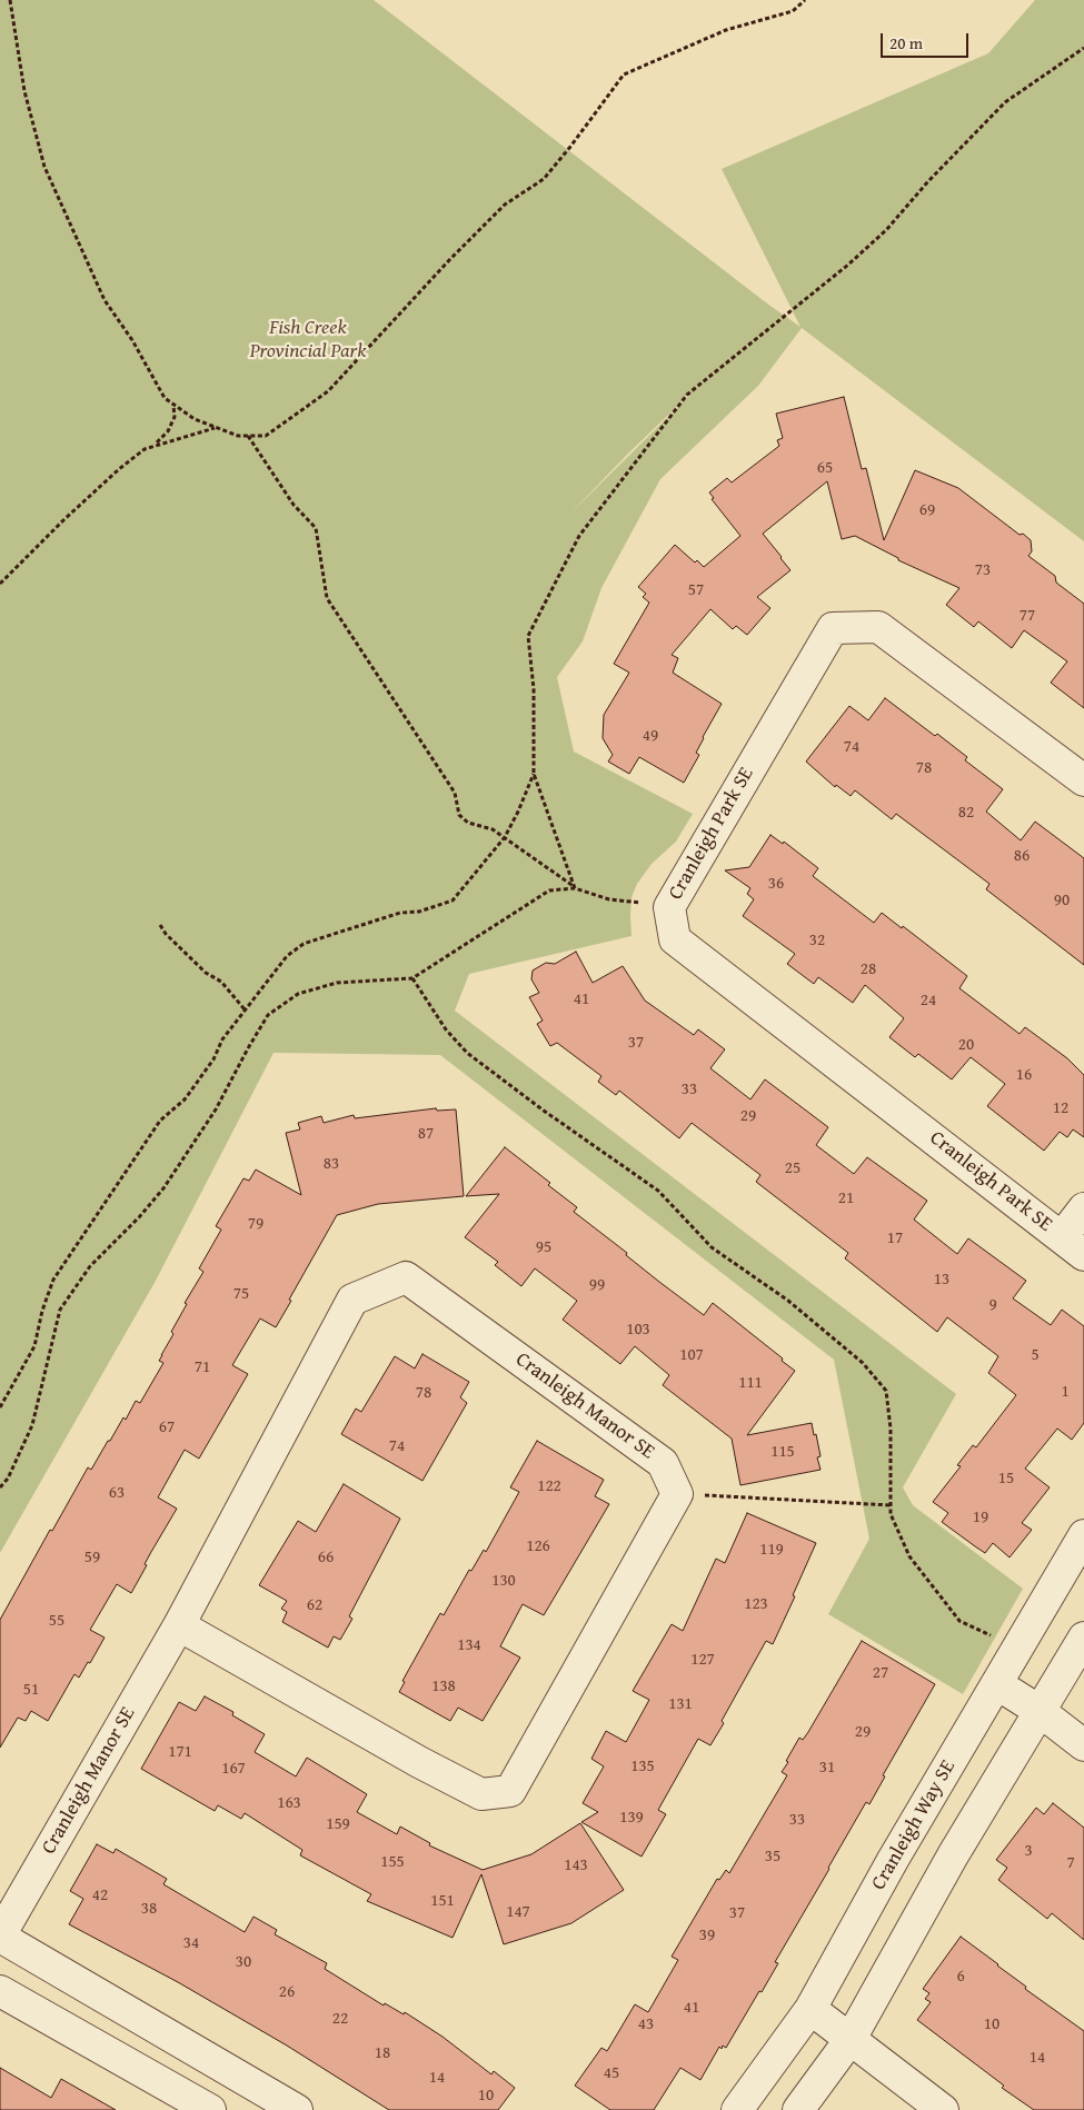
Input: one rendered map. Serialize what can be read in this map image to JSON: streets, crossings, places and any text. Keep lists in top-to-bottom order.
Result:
{
  "streets": {
    "street": ["Cranleigh Park SE", "Cranleigh Manor SE", "Cranleigh Way SE"]
  },
  "parks": ["Fish Creek Provincial Park"],
  "house_numbers": [
    "65",
    "69",
    "73",
    "57",
    "77",
    "49",
    "74",
    "78",
    "82",
    "86",
    "36",
    "90",
    "32",
    "28",
    "41",
    "24",
    "37",
    "20",
    "16",
    "33",
    "12",
    "29",
    "87",
    "83",
    "25",
    "21",
    "79",
    "17",
    "95",
    "13",
    "99",
    "75",
    "9",
    "103",
    "107",
    "5",
    "71",
    "111",
    "1",
    "78",
    "67",
    "74",
    "115",
    "15",
    "122",
    "63",
    "19",
    "126",
    "119",
    "59",
    "66",
    "130",
    "123",
    "62",
    "55",
    "134",
    "127",
    "27",
    "138",
    "51",
    "131",
    "29",
    "171",
    "135",
    "31",
    "167",
    "163",
    "139",
    "33",
    "159",
    "3",
    "35",
    "155",
    "7",
    "143",
    "42",
    "151",
    "38",
    "147",
    "37",
    "39",
    "34",
    "30",
    "6",
    "26",
    "41",
    "22",
    "43",
    "10",
    "18",
    "14",
    "45",
    "14",
    "10"
  ],
  "scale_bar": "20 m"
}
